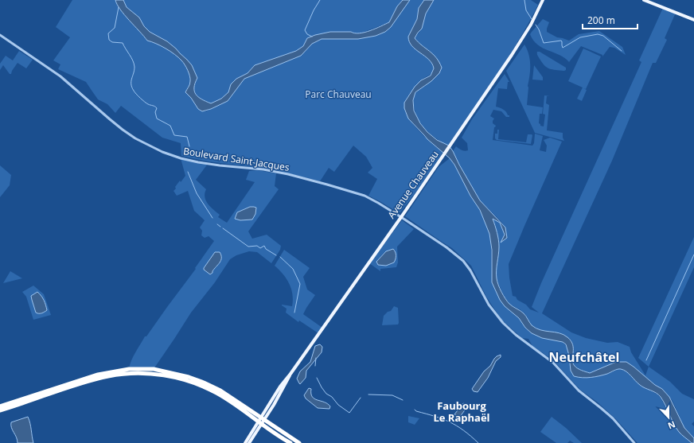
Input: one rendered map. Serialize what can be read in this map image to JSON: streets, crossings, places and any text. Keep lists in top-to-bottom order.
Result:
{
  "streets": {
    "main road": ["Avenue Chauveau"],
    "street": ["Boulevard Saint-Jacques"]
  },
  "crossings": [
    ["Boulevard Saint-Jacques", "Avenue Chauveau"]
  ],
  "districts": ["Neufchâtel", "Faubourg Le Raphaël"],
  "parks": ["Parc Chauveau"],
  "scale_bar": "200 m",
  "north": "bottom"
}
